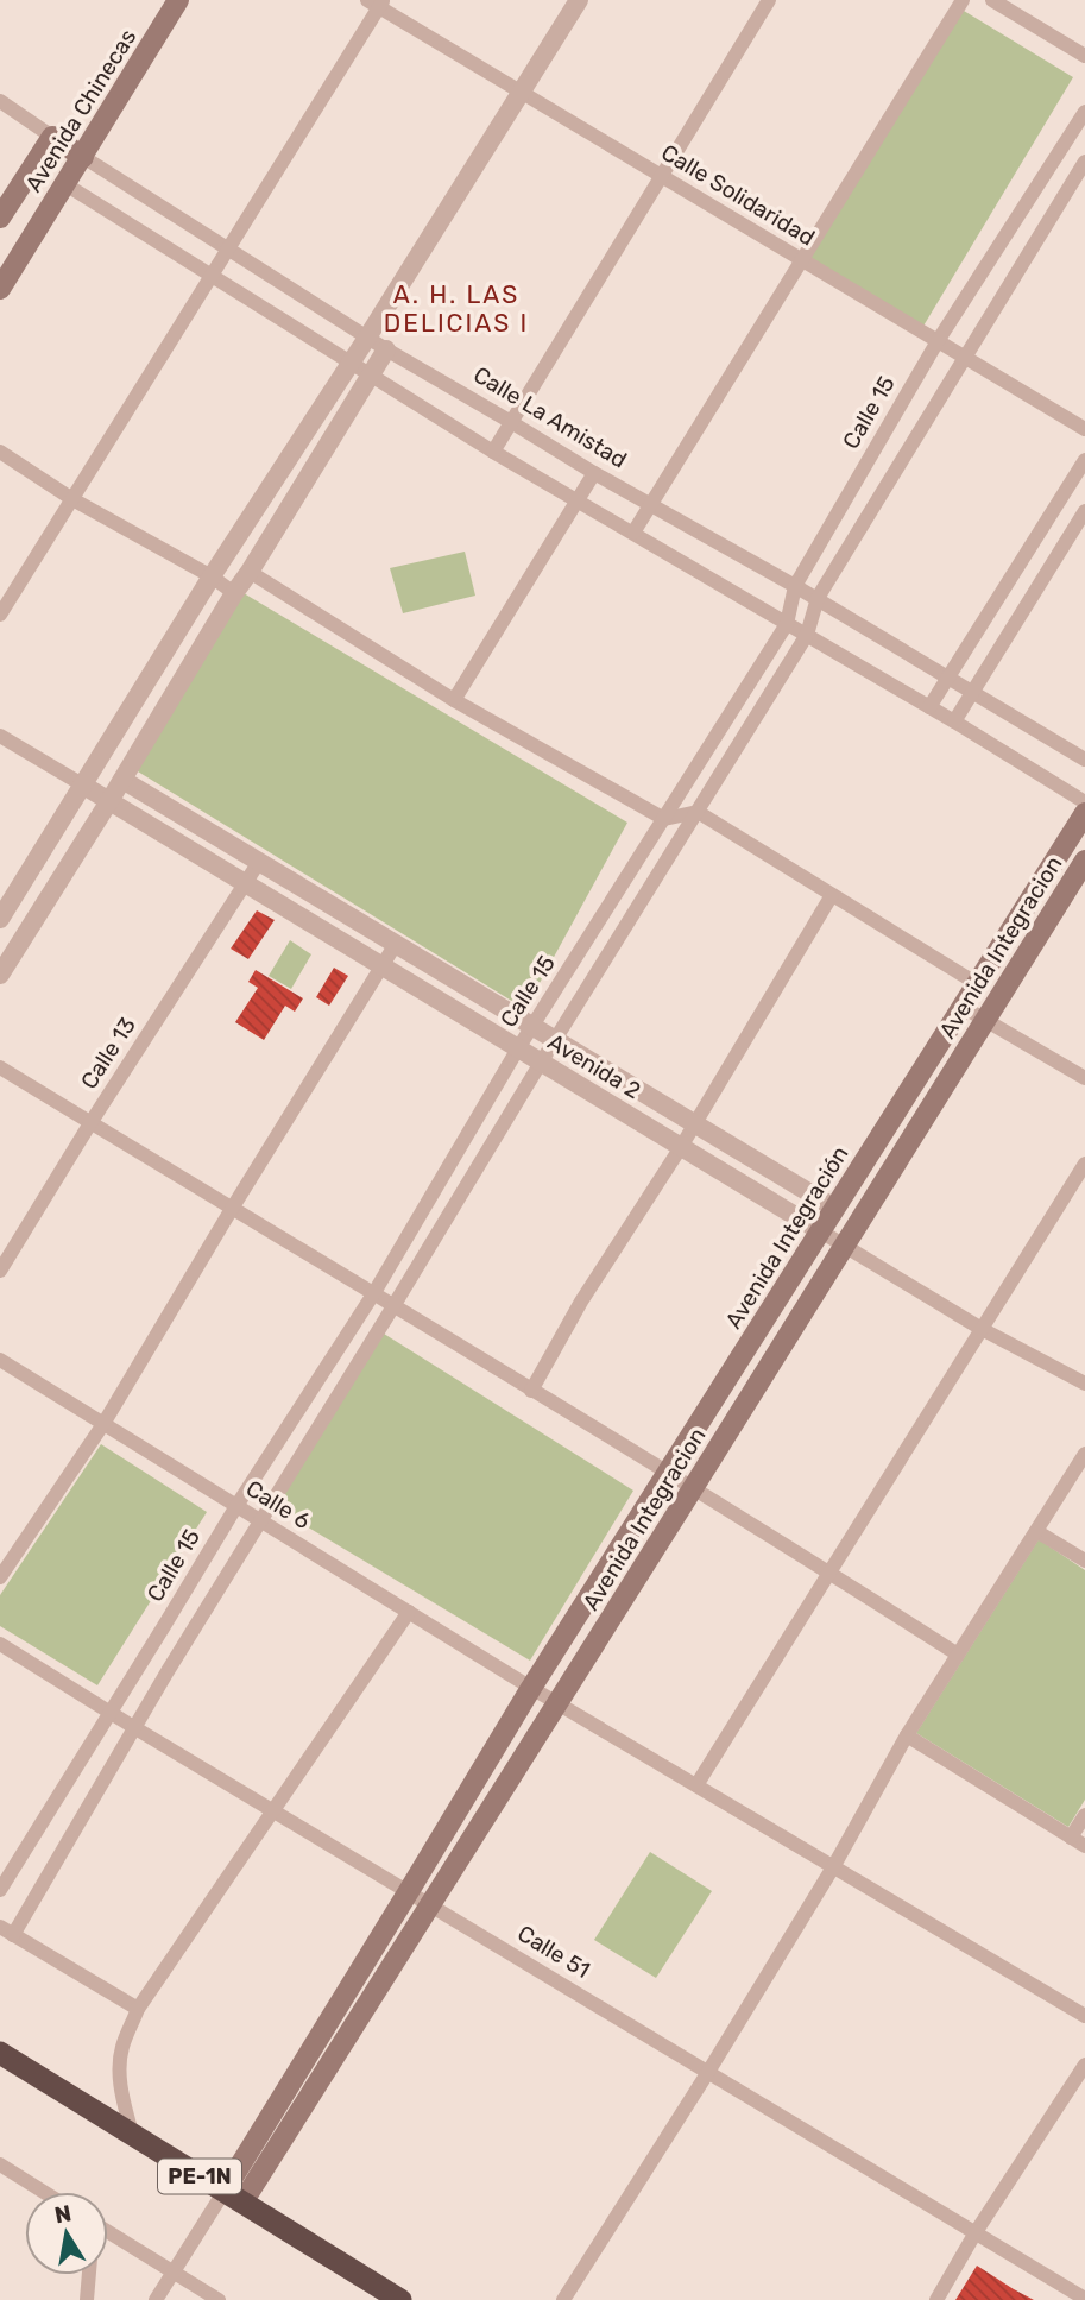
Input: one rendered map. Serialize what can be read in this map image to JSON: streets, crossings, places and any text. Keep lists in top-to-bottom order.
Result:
{
  "streets": {
    "highway": ["PE-1N"],
    "main road": [
      "Avenida Chinecas",
      "Calle La Amistad",
      "Avenida Integracion",
      "Avenida Integración"
    ],
    "street": [
      "Calle Solidaridad",
      "Calle 15",
      "Calle 13",
      "Avenida 2",
      "Calle 6",
      "Calle 51"
    ]
  },
  "crossings": [
    ["Avenida Chinecas", "Calle La Amistad"],
    ["Calle Solidaridad", "Calle 15"],
    ["Calle 15", "Calle La Amistad"],
    ["Calle 15", "Avenida 2"],
    ["Calle 15", "Calle 6"],
    ["Calle 15", "Calle 51"],
    ["Avenida Integracion", "Avenida 2"],
    ["Avenida Integracion", "Avenida Integración"],
    ["Avenida Integracion", "Calle 6"],
    ["Avenida Integracion", "Calle 51"],
    ["Avenida Integracion", "PE-1N"],
    ["Calle 13", "Avenida 2"],
    ["Avenida 2", "Avenida Integración"],
    ["Avenida Integración", "Calle 6"],
    ["Avenida Integración", "Calle 51"],
    ["Avenida Integración", "PE-1N"]
  ],
  "districts": ["A. H. LAS DELICIAS I"],
  "north": "top"
}
